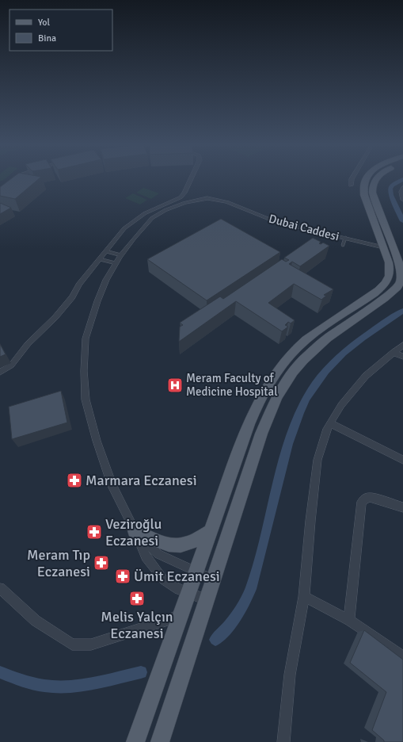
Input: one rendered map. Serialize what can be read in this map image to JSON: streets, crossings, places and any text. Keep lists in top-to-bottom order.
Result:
{
  "streets": {
    "street": ["Dubai Caddesi"]
  },
  "places": {
    "hospital": ["Meram Faculty of Medicine Hospital"],
    "pharmacy": [
      "Marmara Eczanesi",
      "Veziroğlu Eczanesi",
      "Meram Tıp Eczanesi",
      "Ümit Eczanesi",
      "Melis Yalçın Eczanesi"
    ]
  },
  "legend": ["Yol", "Bina"]
}
